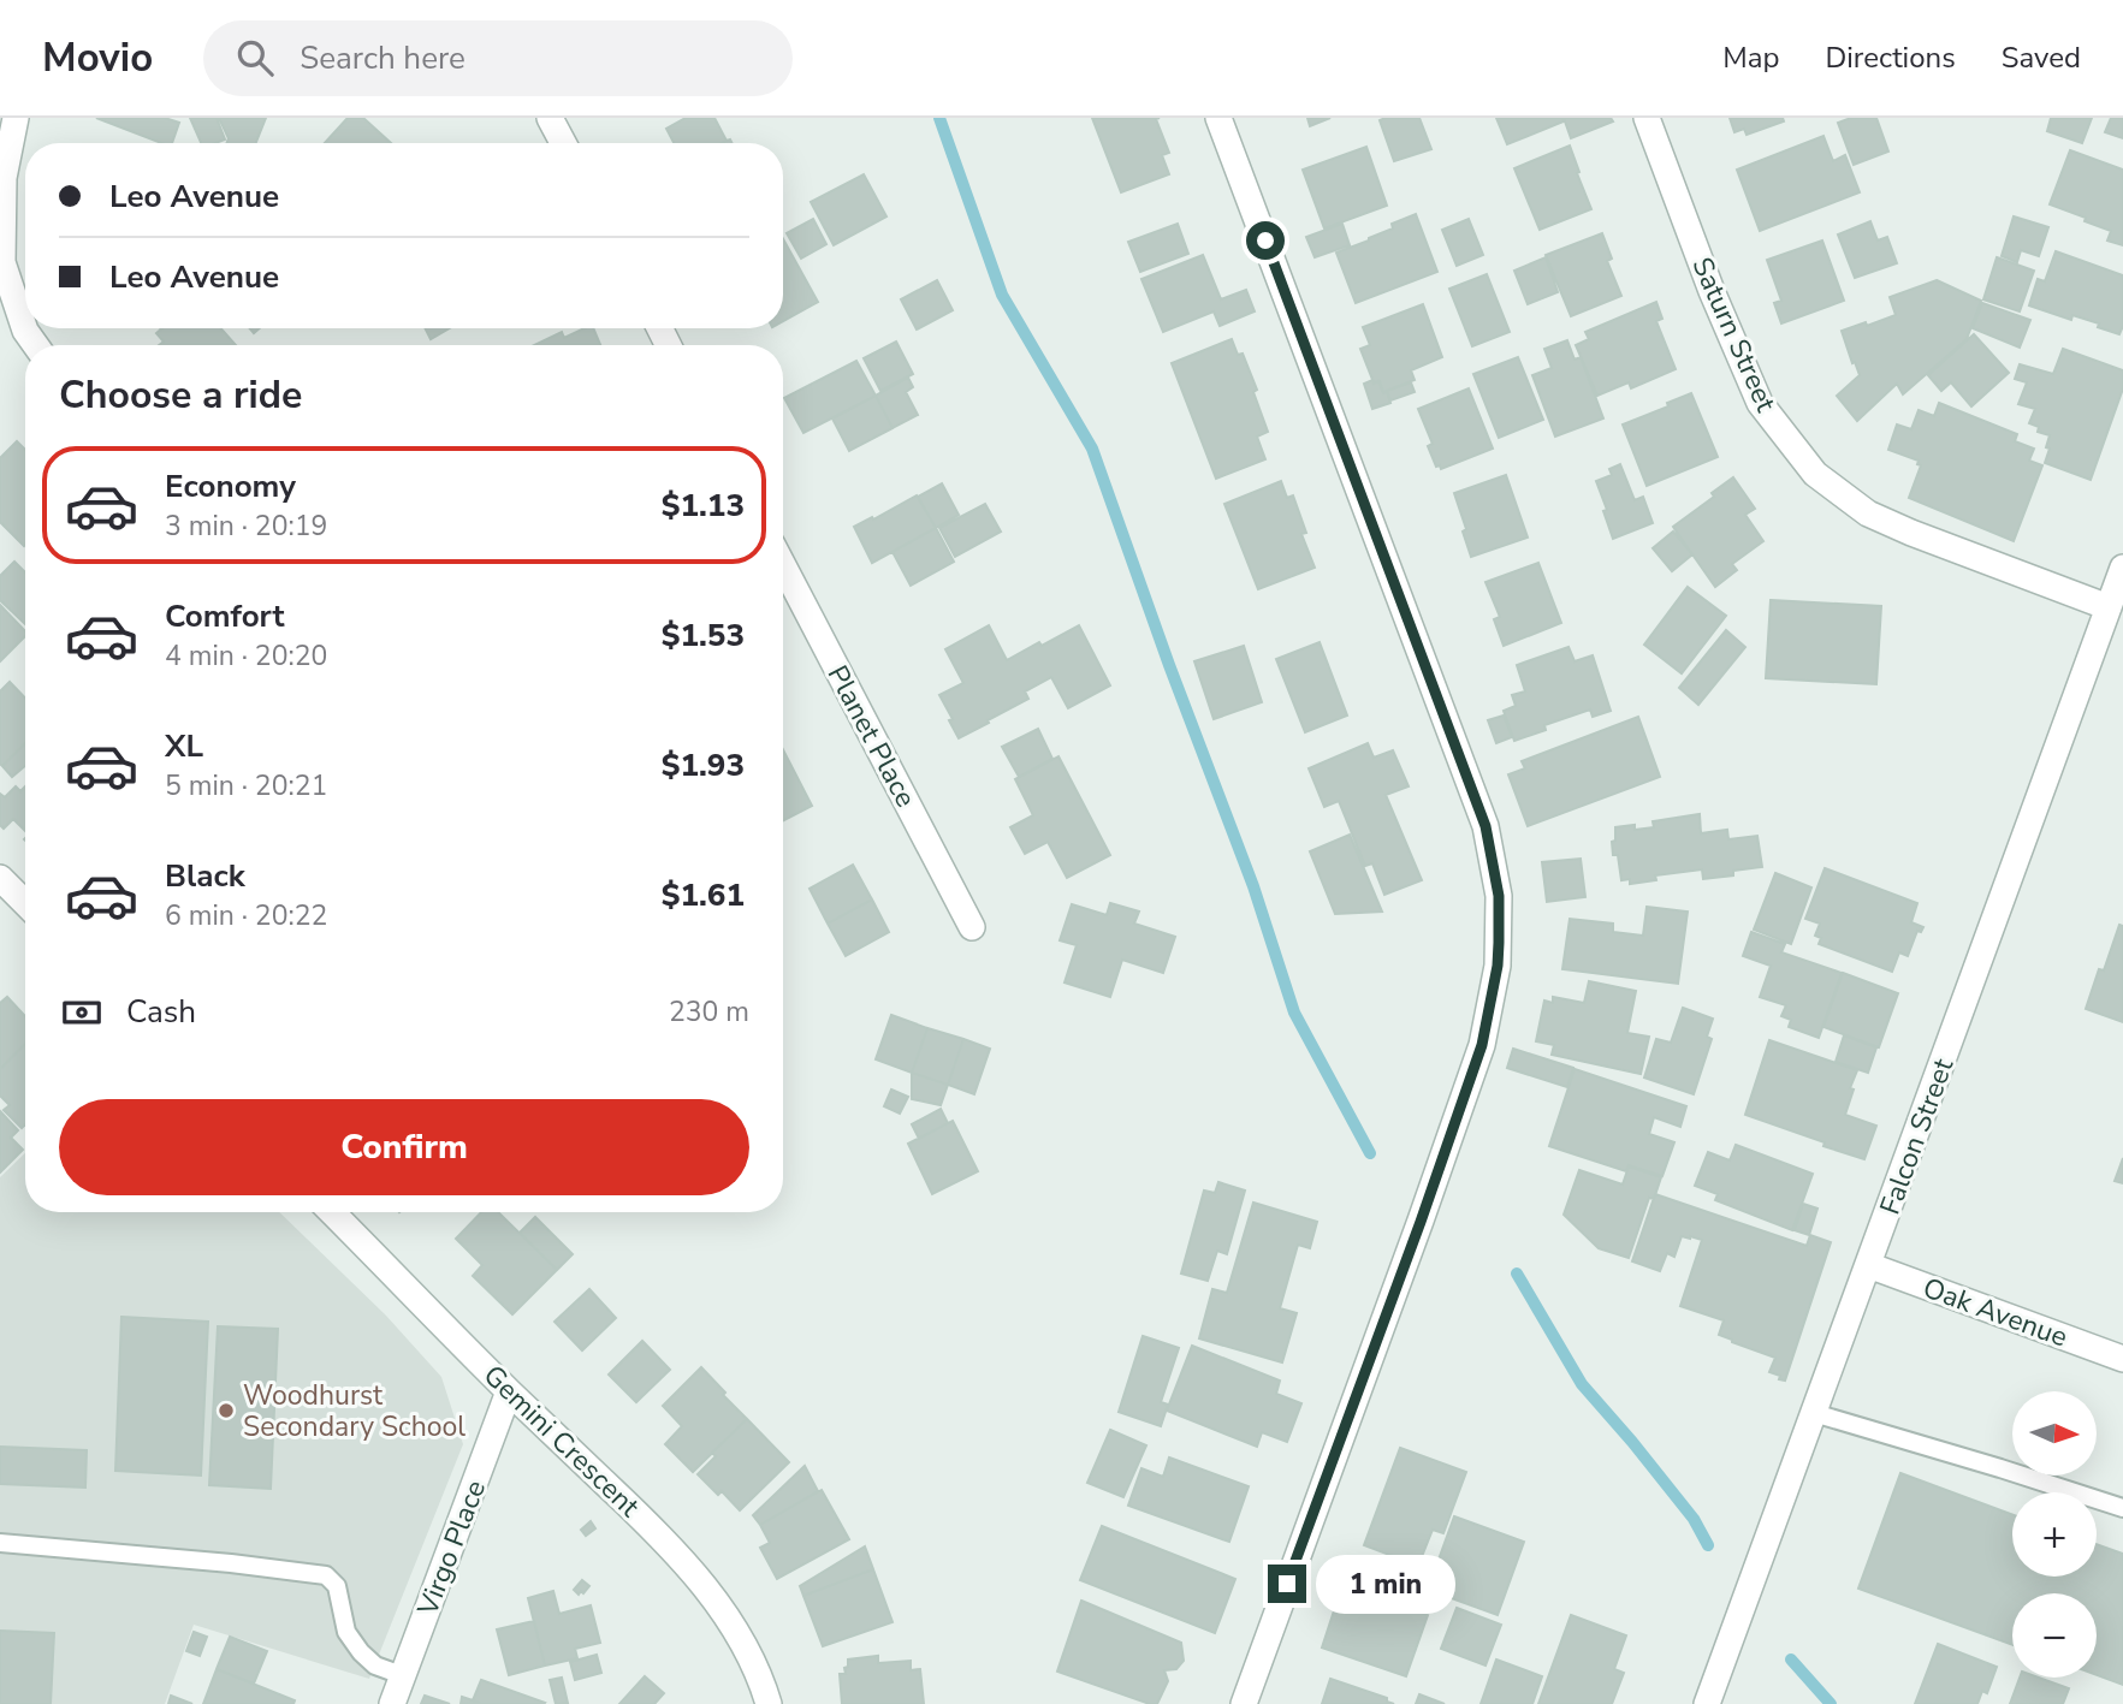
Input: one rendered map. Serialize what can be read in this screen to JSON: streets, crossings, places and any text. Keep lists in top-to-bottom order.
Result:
{
  "streets": {
    "street": [
      "Saturn Street",
      "Planet Place",
      "Falcon Street",
      "Oak Avenue",
      "Gemini Crescent",
      "Virgo Place"
    ]
  },
  "crossings": [
    ["Saturn Street", "Falcon Street"],
    ["Falcon Street", "Oak Avenue"],
    ["Gemini Crescent", "Virgo Place"]
  ],
  "places": ["Woodhurst Secondary School"],
  "north": "right",
  "page": {
    "header": "Movio",
    "search": "Search here",
    "nav": ["Map", "Directions", "Saved"],
    "banner": ["Leo Avenue", "Leo Avenue"],
    "heading": "Choose a ride",
    "list": [
      {
        "name": "Economy",
        "note": "3 min · 20:19",
        "value": "$1.13"
      },
      {
        "name": "Comfort",
        "note": "4 min · 20:20",
        "value": "$1.53"
      },
      {
        "name": "XL",
        "note": "5 min · 20:21",
        "value": "$1.93"
      },
      {
        "name": "Black",
        "note": "6 min · 20:22",
        "value": "$1.61"
      }
    ],
    "pay": ["Cash", "230 m"],
    "buttons": "Confirm",
    "map_buttons": ["+", "−"],
    "bubble": "1 min"
  }
}
